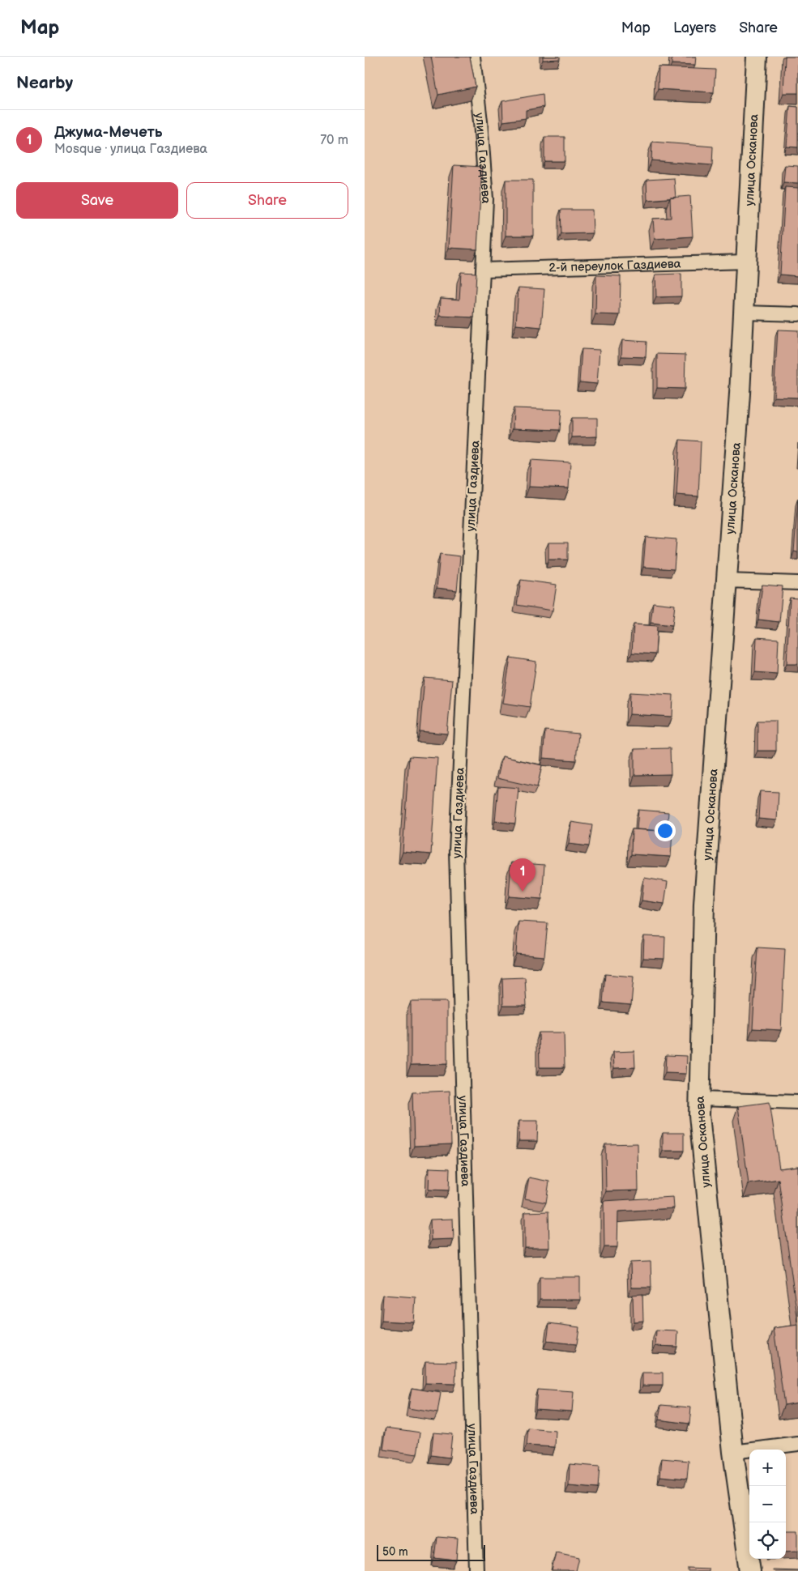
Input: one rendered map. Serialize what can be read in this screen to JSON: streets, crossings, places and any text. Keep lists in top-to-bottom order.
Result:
{
  "streets": {
    "main road": ["улица Осканова"],
    "street": ["улица Газдиева", "2-й переулок Газдиева"]
  },
  "crossings": [
    ["улица Газдиева", "2-й переулок Газдиева"],
    ["улица Осканова", "2-й переулок Газдиева"]
  ],
  "scale_bar": "50 m",
  "page": {
    "header": "Map",
    "nav": ["Map", "Layers", "Share"],
    "heading": "Nearby",
    "list": [
      {
        "mark": "1",
        "name": "Джума-Мечеть",
        "note": "Mosque · улица Газдиева",
        "value": "70 m"
      }
    ],
    "buttons": ["Save", "Share"],
    "pins": "1",
    "map_buttons": ["+", "−"],
    "scale": "50 m"
  }
}
